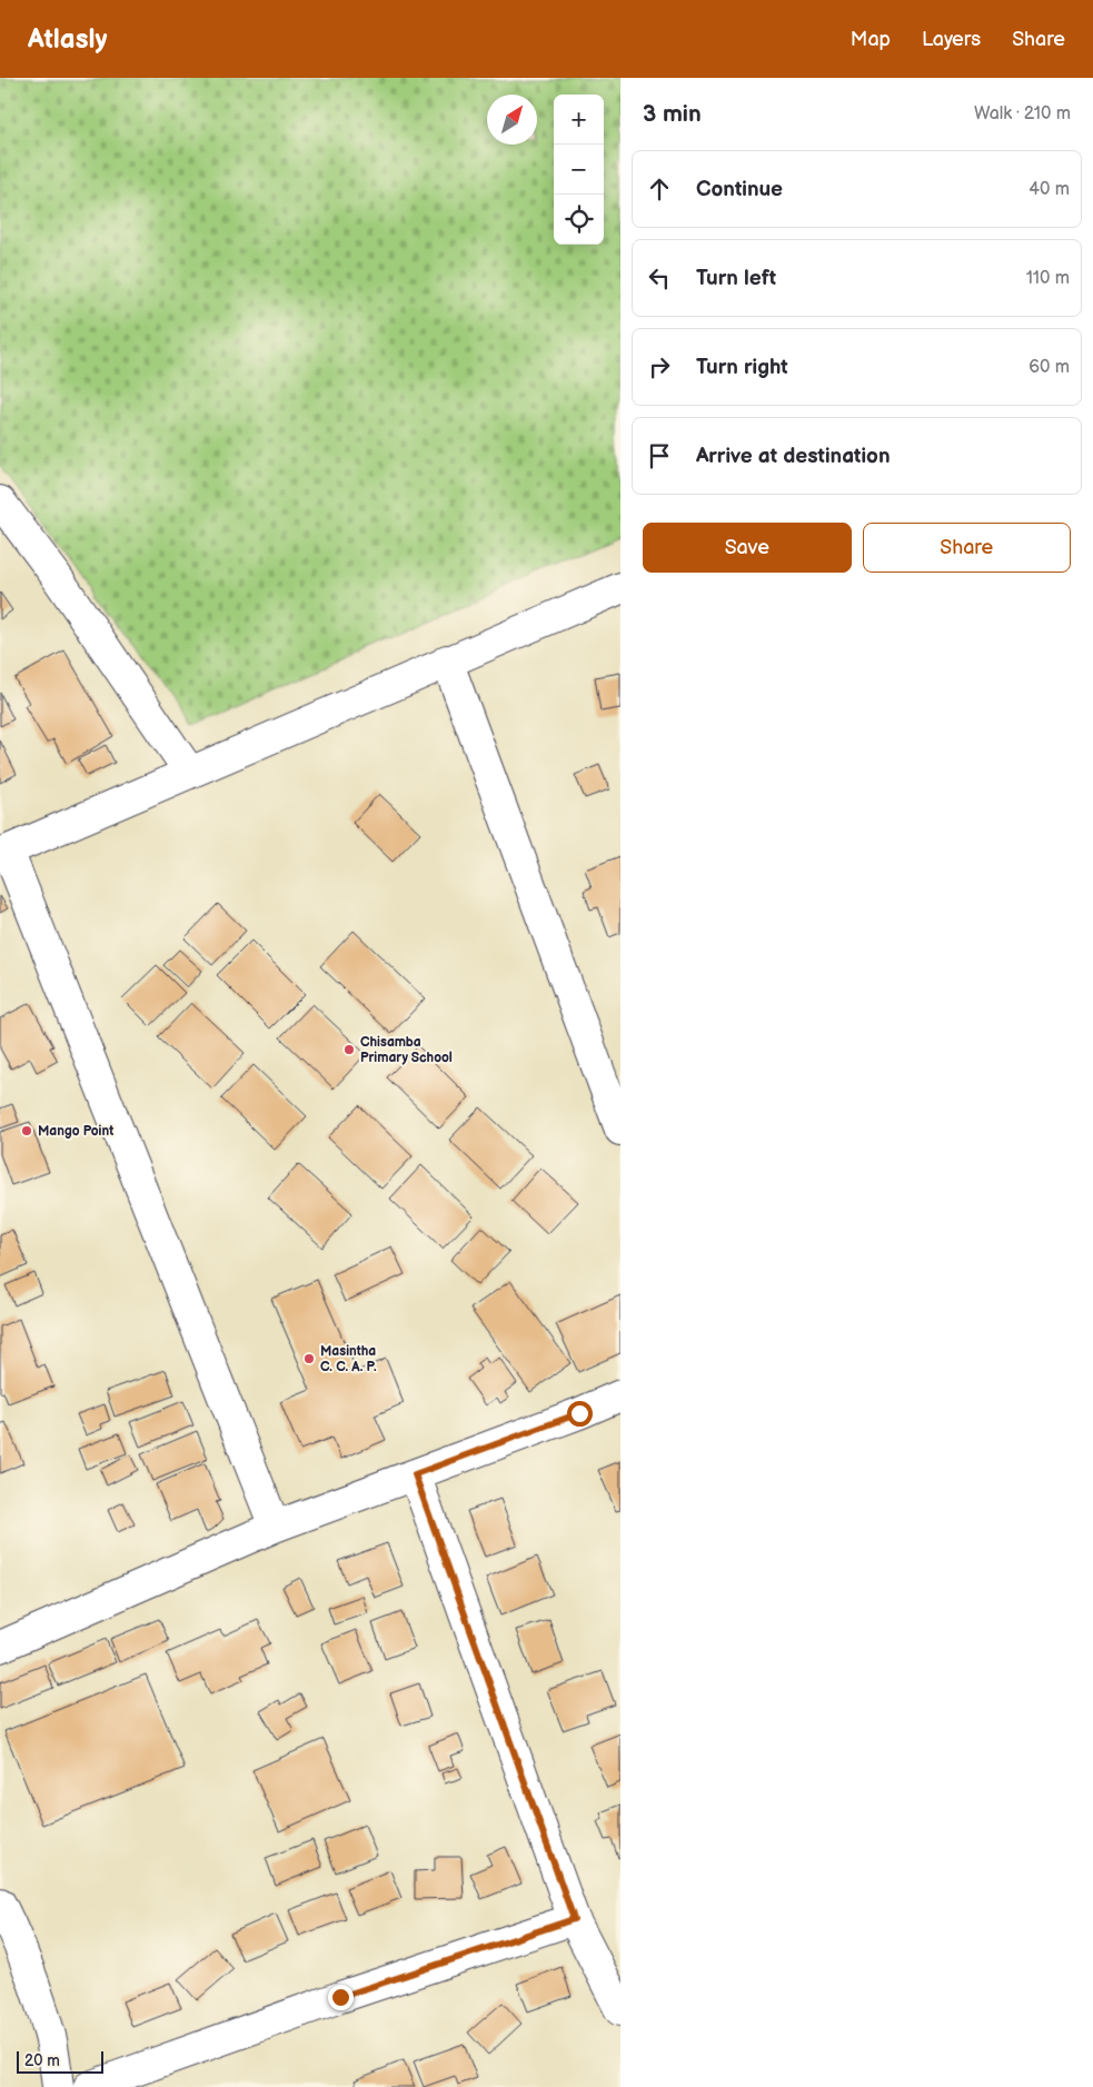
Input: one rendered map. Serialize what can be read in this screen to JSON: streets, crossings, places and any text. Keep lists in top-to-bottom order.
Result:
{
  "places": ["Chisamba Primary School", "Mango Point", "Masintha C. C. A. P."],
  "scale_bar": "20 m",
  "north": "top right",
  "page": {
    "header": "Atlasly",
    "nav": ["Map", "Layers", "Share"],
    "heading": ["3 min", "Walk · 210 m"],
    "map_buttons": ["+", "−"],
    "list": [
      ["Continue", "40 m"],
      ["Turn left", "110 m"],
      ["Turn right", "60 m"],
      "Arrive at destination"
    ],
    "buttons": ["Save", "Share"],
    "scale": "20 m"
  }
}
